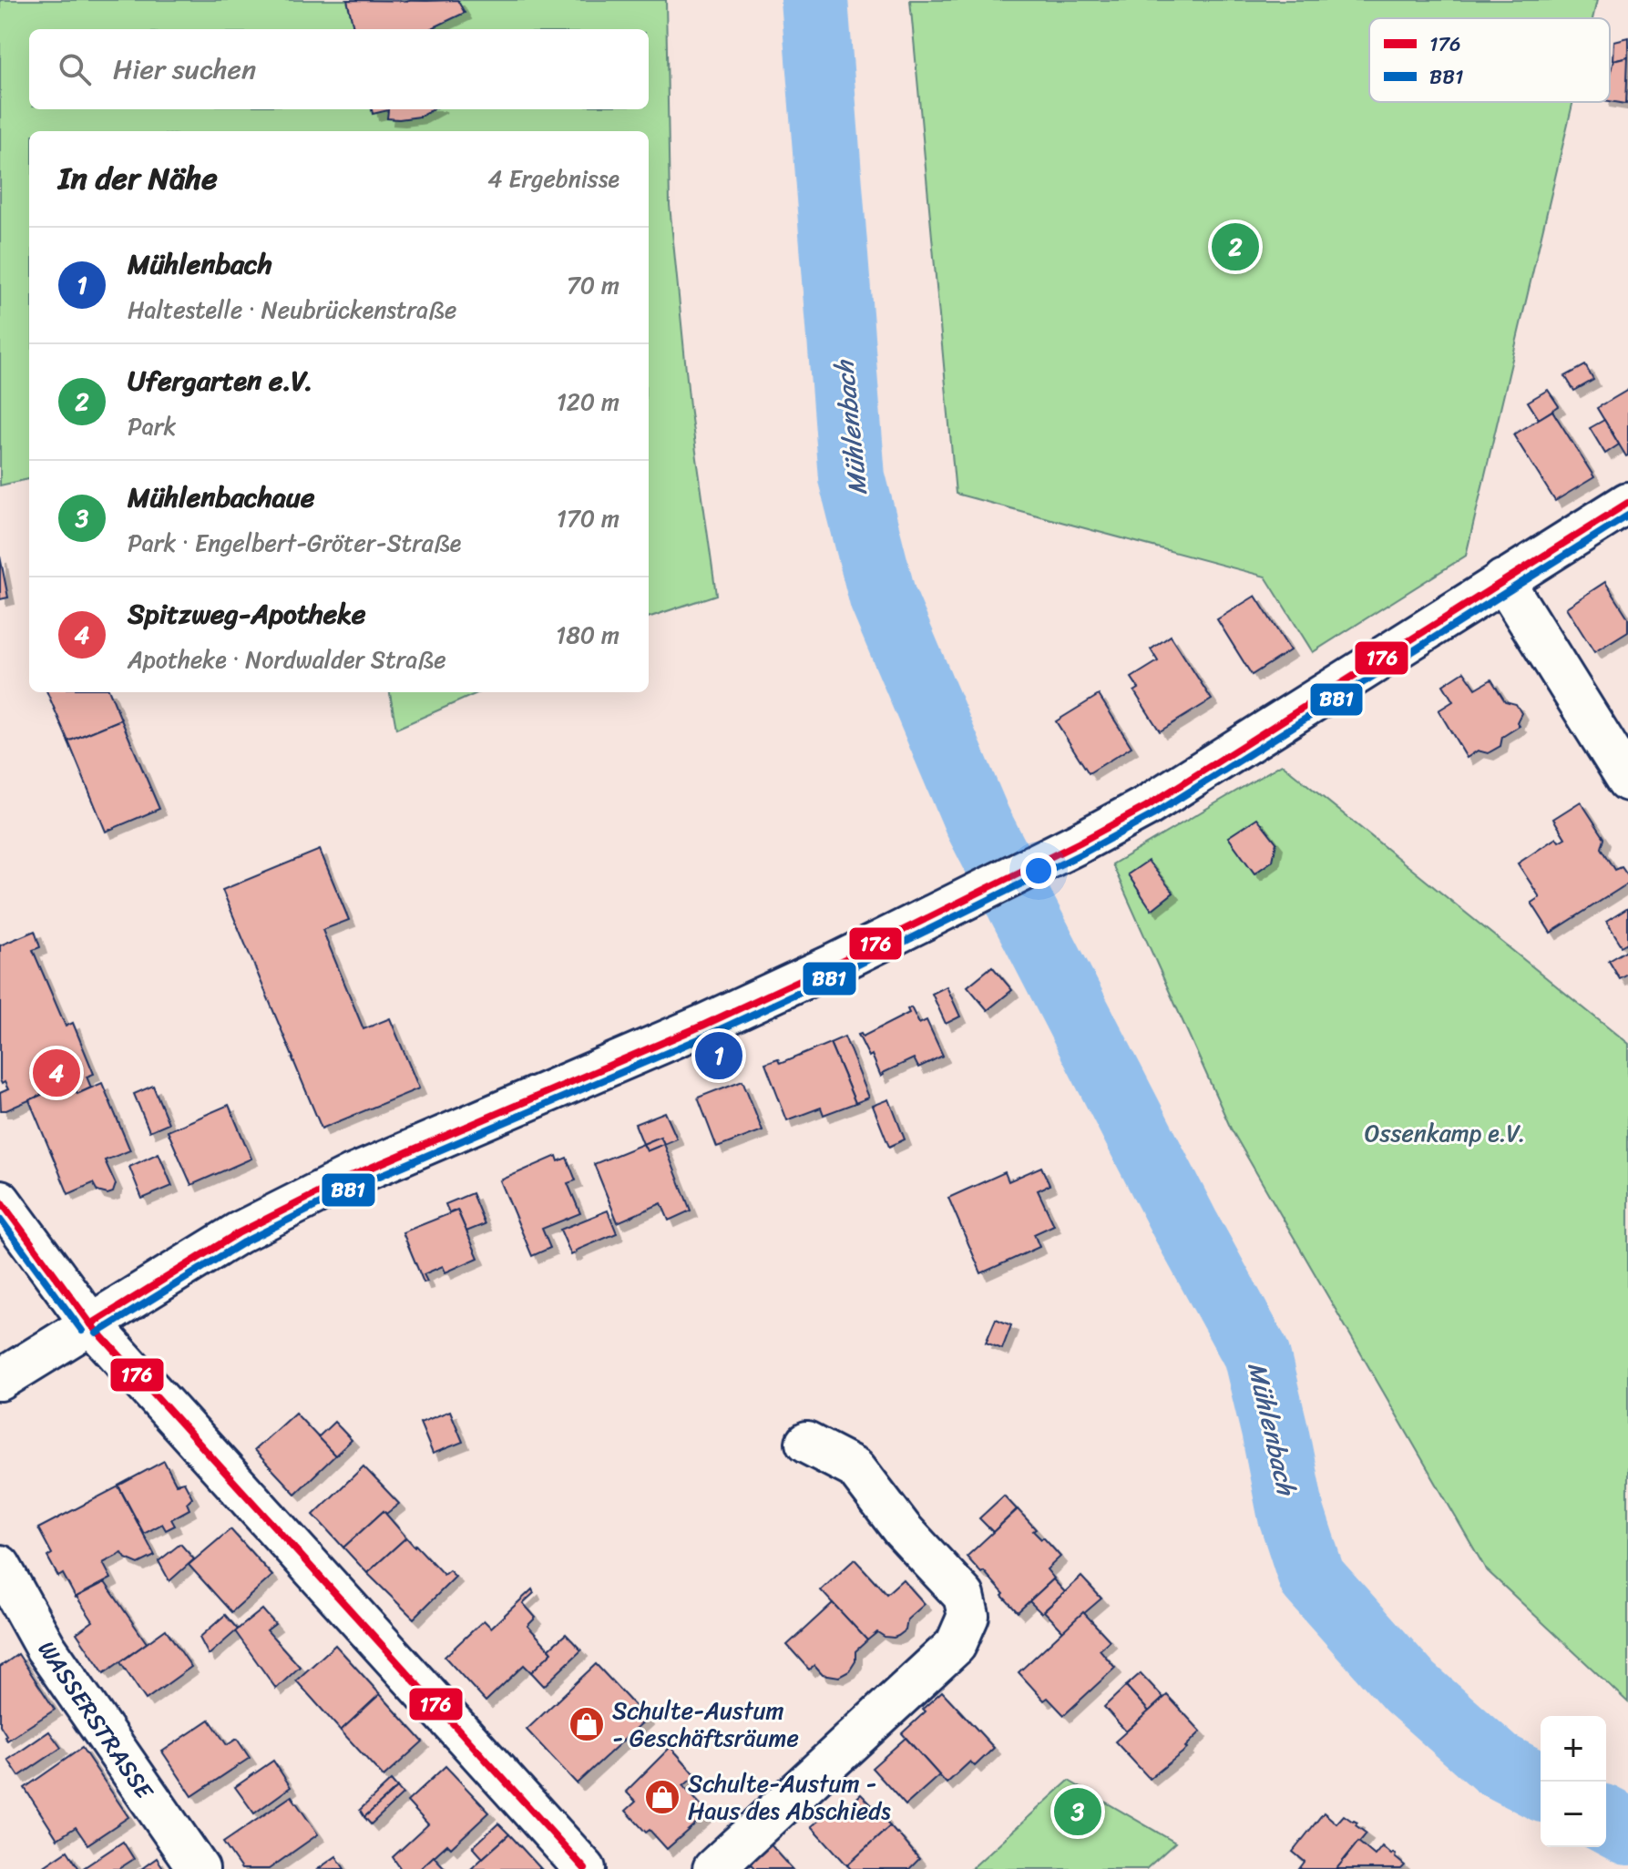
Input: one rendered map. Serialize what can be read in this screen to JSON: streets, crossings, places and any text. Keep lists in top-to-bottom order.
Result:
{
  "streets": {
    "street": ["WASSERSTRASSE"]
  },
  "water": ["Mühlenbach"],
  "parks": ["Ossenkamp e.V."],
  "places": {
    "shop": ["Schulte-Austum - Geschäftsräume", "Schulte-Austum - Haus des Abschieds"]
  },
  "lines": ["transit line 176", "transit line BB1"],
  "legend": ["176", "BB1"],
  "page": {
    "search": "Hier suchen",
    "heading": ["In der Nähe", "4 Ergebnisse"],
    "pins": [
      "2",
      "1",
      "4",
      "3"
    ],
    "list": [
      {
        "mark": "1",
        "name": "Mühlenbach",
        "note": "Haltestelle · Neubrückenstraße",
        "value": "70 m"
      },
      {
        "mark": "2",
        "name": "Ufergarten e.V.",
        "note": "Park",
        "value": "120 m"
      },
      {
        "mark": "3",
        "name": "Mühlenbachaue",
        "note": "Park · Engelbert-Gröter-Straße",
        "value": "170 m"
      },
      {
        "mark": "4",
        "name": "Spitzweg-Apotheke",
        "note": "Apotheke · Nordwalder Straße",
        "value": "180 m"
      }
    ],
    "map_buttons": ["+", "−"]
  }
}
